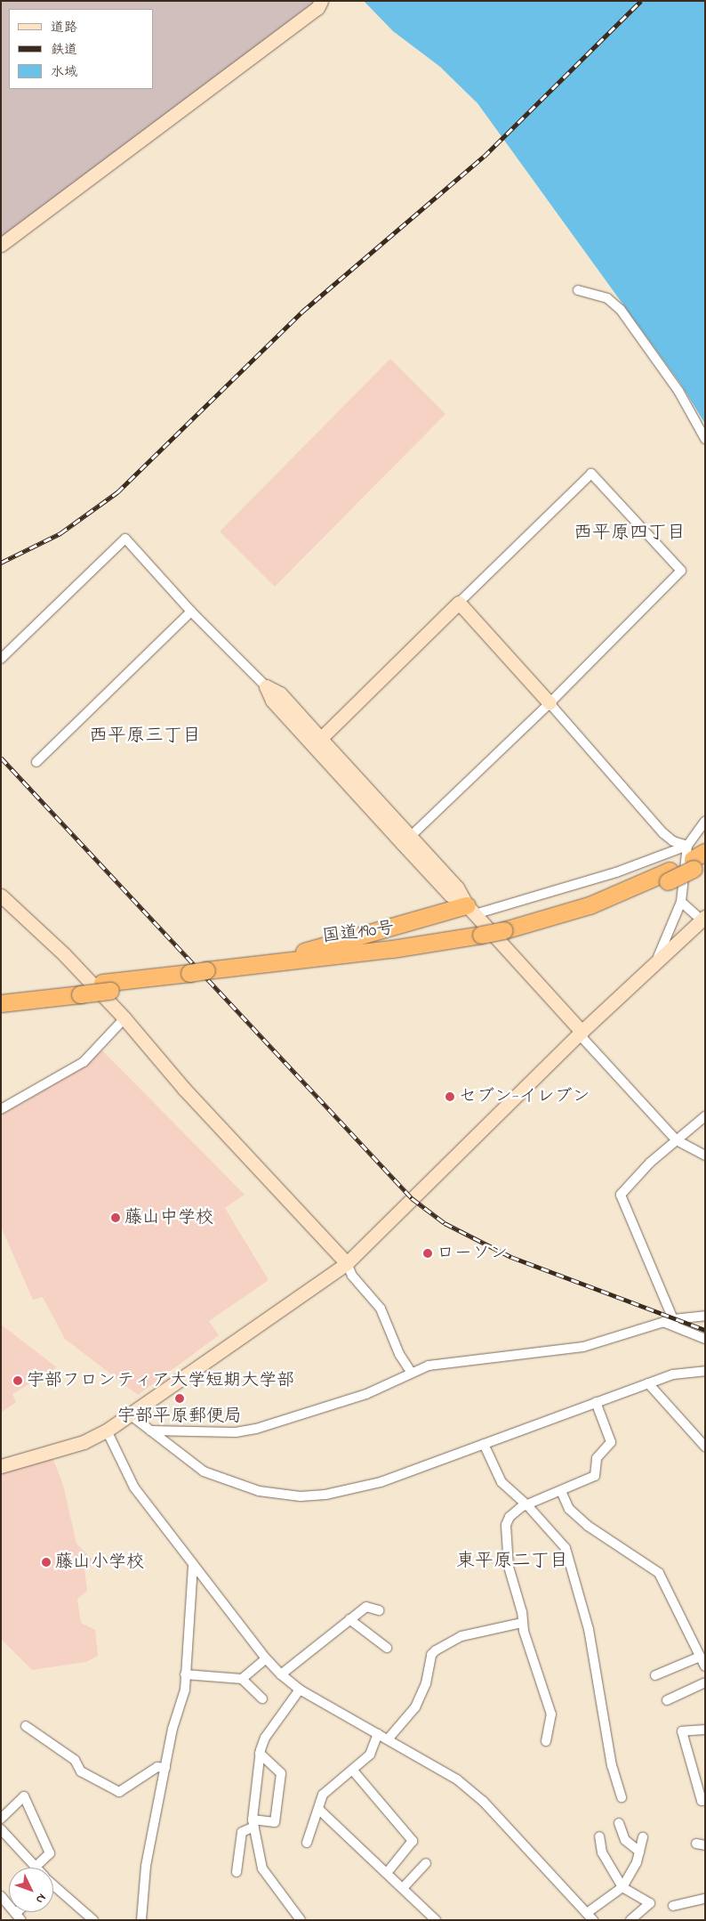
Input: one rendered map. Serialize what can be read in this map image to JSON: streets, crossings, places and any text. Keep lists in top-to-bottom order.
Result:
{
  "streets": {
    "highway": ["国道190号"]
  },
  "districts": ["西平原四丁目", "西平原三丁目", "東平原二丁目"],
  "places": [
    "セブン-イレブン",
    "藤山中学校",
    "ローソン",
    "宇部フロンティア大学短期大学部",
    "宇部平原郵便局",
    "藤山小学校"
  ],
  "legend": ["道路", "鉄道", "水域"],
  "north": "bottom right"
}
